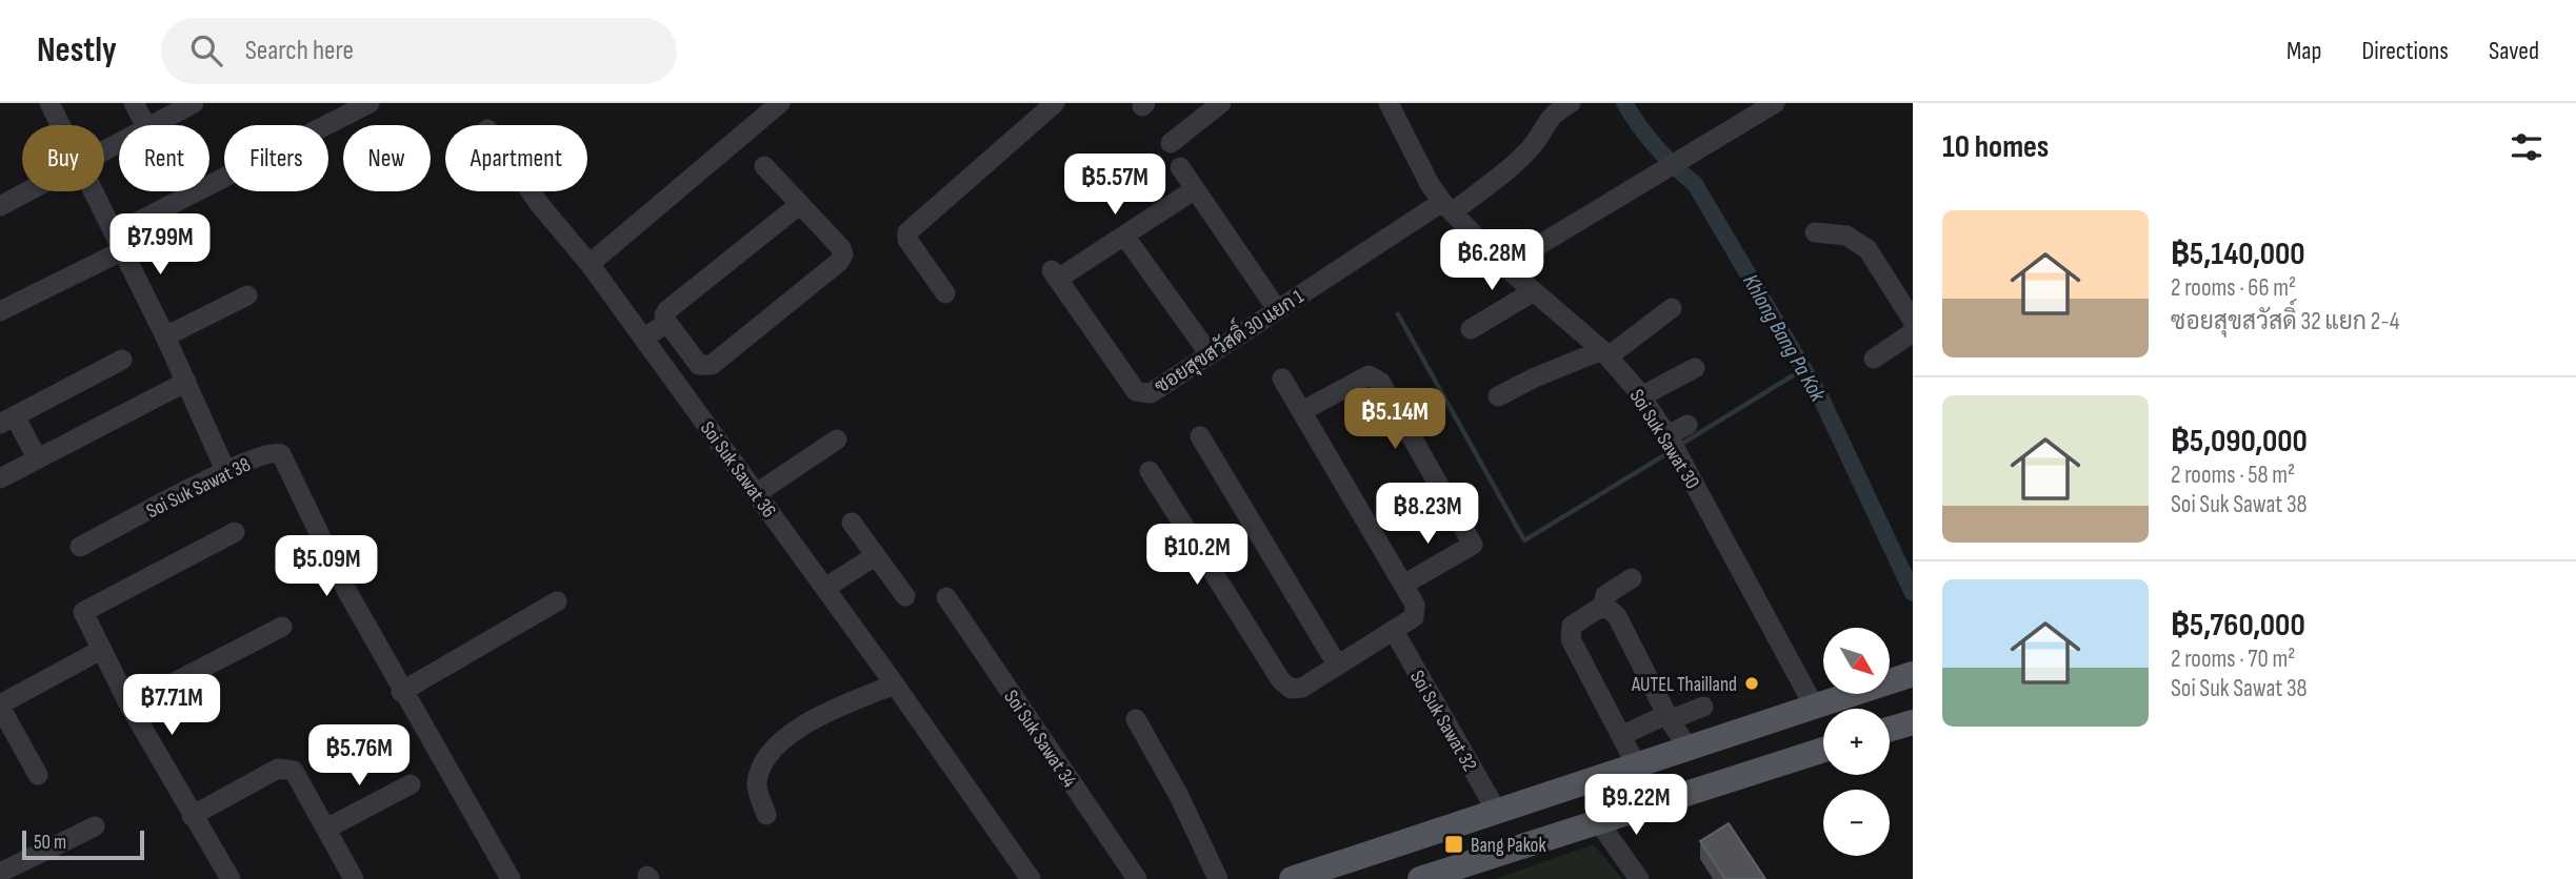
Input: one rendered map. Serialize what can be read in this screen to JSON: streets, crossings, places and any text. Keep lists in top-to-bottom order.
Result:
{
  "streets": {
    "street": [
      "ซอยสุขสวัสดิ์ 30 แยก 1",
      "Soi Suk Sawat 30",
      "Soi Suk Sawat 36",
      "Soi Suk Sawat 38",
      "Soi Suk Sawat 32",
      "Soi Suk Sawat 34"
    ]
  },
  "crossings": [
    ["ซอยสุขสวัสดิ์ 30 แยก 1", "Soi Suk Sawat 30"]
  ],
  "water": ["Khlong Bang Pa Kok"],
  "places": {
    "other": ["AUTEL Thailland"],
    "transit": ["Bang Pakok"]
  },
  "scale_bar": "50 m",
  "north": "bottom right",
  "page": {
    "header": "Nestly",
    "search": "Search here",
    "nav": ["Map", "Directions", "Saved"],
    "heading": "10 homes",
    "chip": [
      "Buy",
      "Rent",
      "Filters",
      "New",
      "Apartment"
    ],
    "price": [
      "฿5.57M",
      "฿7.99M",
      "฿6.28M",
      "฿5.14M",
      "฿8.23M",
      "฿10.2M",
      "฿5.09M",
      "฿7.71M",
      "฿5.76M",
      "฿9.22M"
    ],
    "list": [
      {
        "name": "฿5,140,000",
        "note": "2 rooms · 66 m² · ซอยสุขสวัสดิ์ 32 แยก 2-4"
      },
      {
        "name": "฿5,090,000",
        "note": "2 rooms · 58 m² · Soi Suk Sawat 38"
      },
      {
        "name": "฿5,760,000",
        "note": "2 rooms · 70 m² · Soi Suk Sawat 38"
      }
    ],
    "map_buttons": ["+", "−"],
    "scale": "50 m"
  }
}
